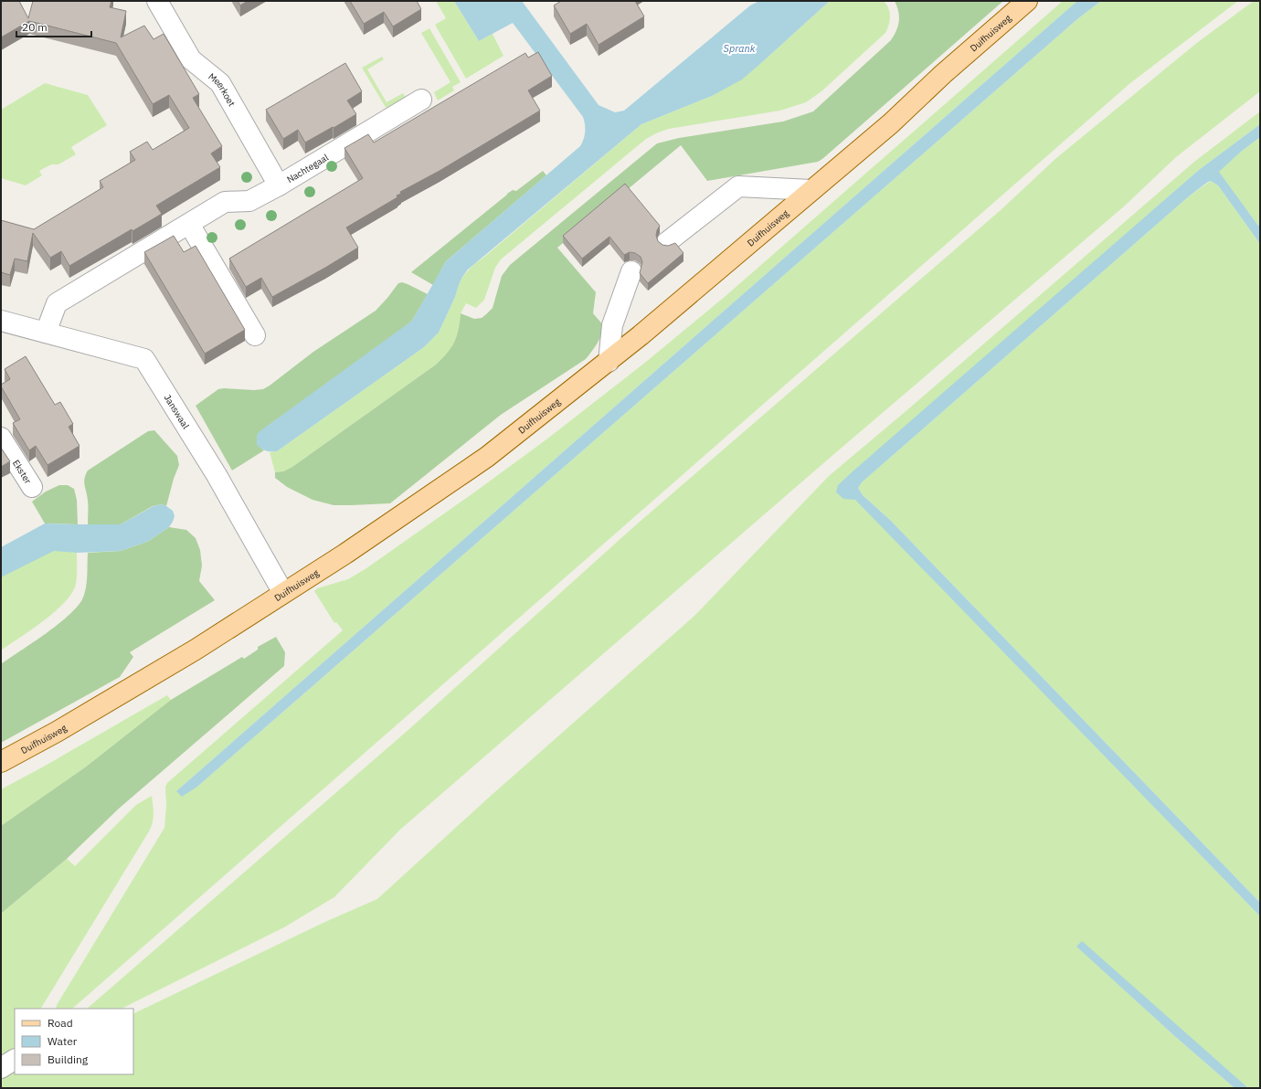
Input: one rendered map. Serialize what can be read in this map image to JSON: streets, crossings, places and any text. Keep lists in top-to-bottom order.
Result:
{
  "streets": {
    "main road": ["Duifhuisweg"],
    "street": [
      "Meerkoet",
      "Nachtegaal",
      "Janswaal",
      "Ekster"
    ]
  },
  "crossings": [
    ["Duifhuisweg", "Janswaal"],
    ["Meerkoet", "Nachtegaal"],
    ["Nachtegaal", "Janswaal"]
  ],
  "water": ["Sprank"],
  "legend": ["Road", "Water", "Building"],
  "scale_bar": "20 m"
}
